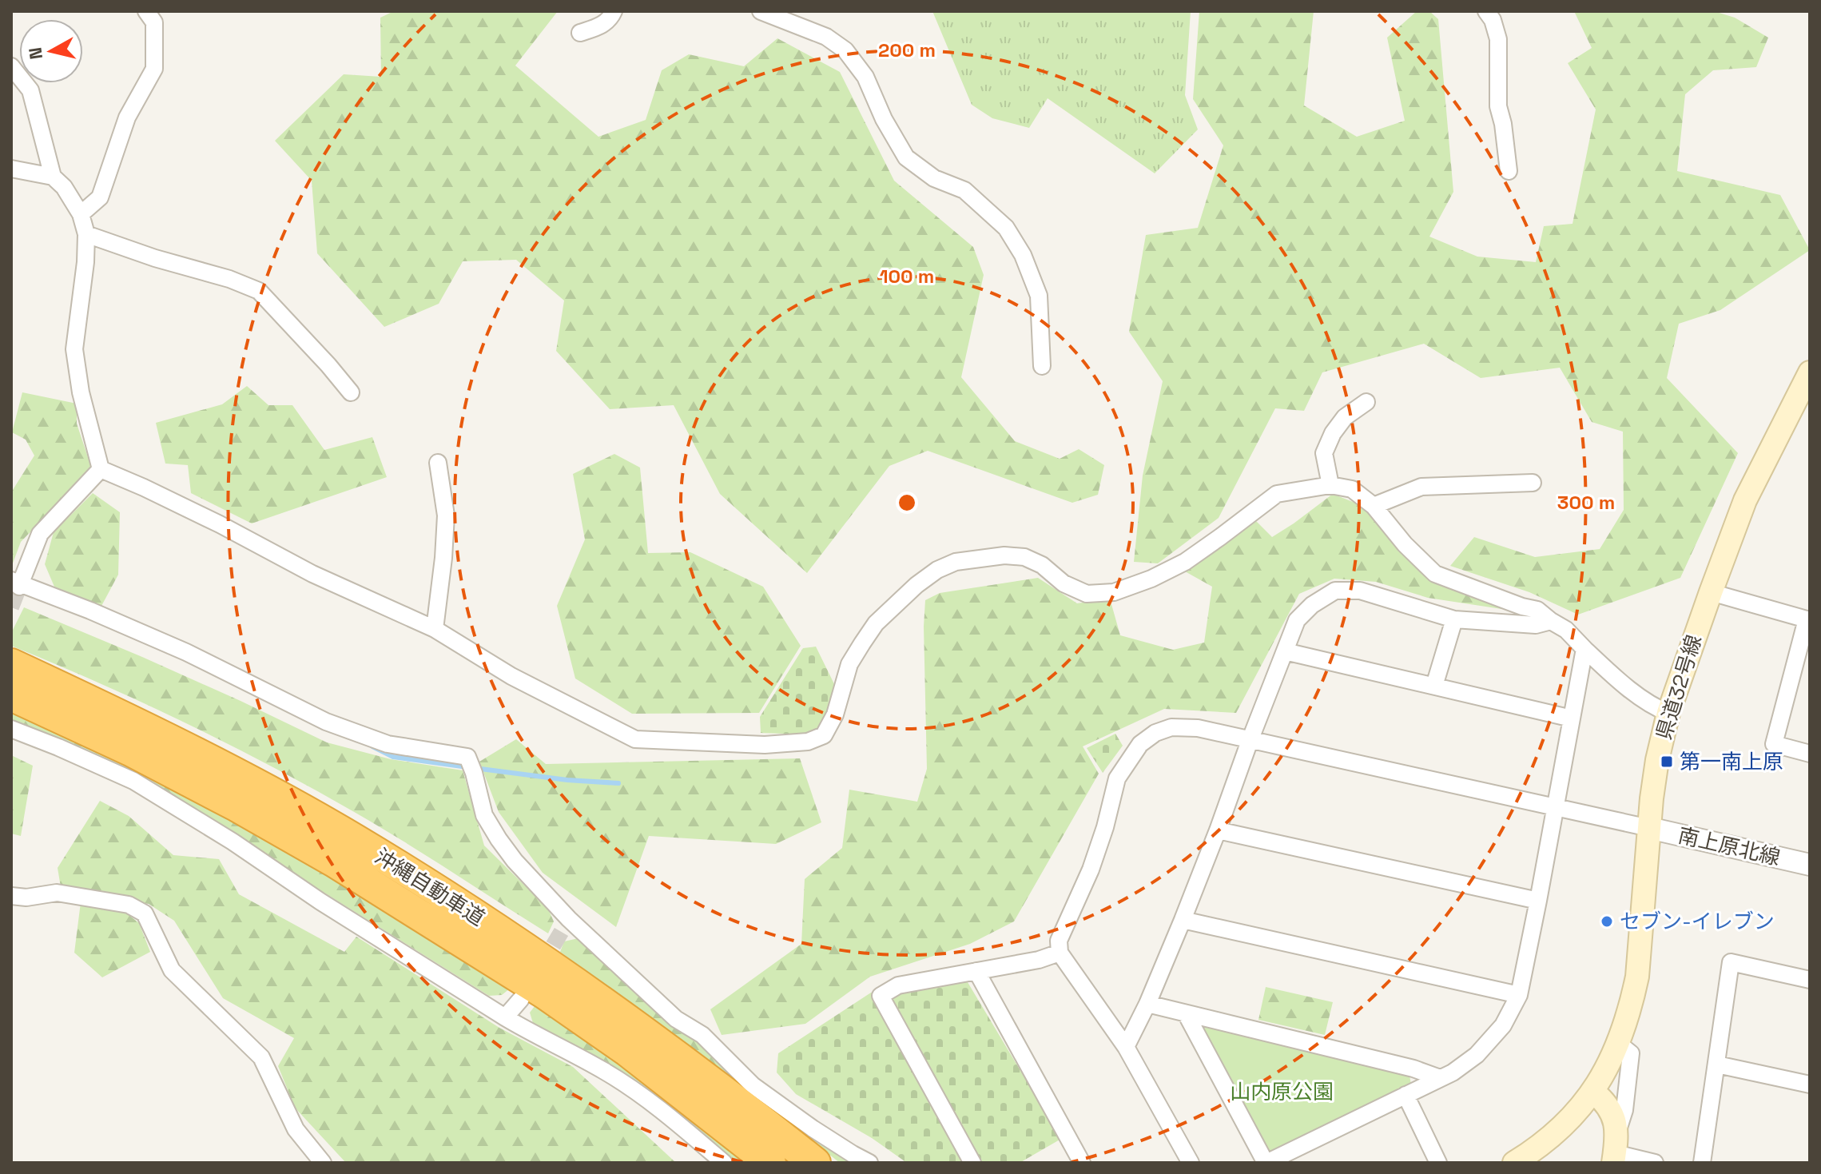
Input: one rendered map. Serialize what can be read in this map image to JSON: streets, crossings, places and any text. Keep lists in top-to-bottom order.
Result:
{
  "streets": {
    "highway": ["沖縄自動車道"],
    "main road": ["県道32号線"],
    "street": ["南上原北線"]
  },
  "crossings": [
    ["県道32号線", "南上原北線"]
  ],
  "parks": ["山内原公園"],
  "places": {
    "transit": ["第一南上原"],
    "other": ["セブン-イレブン"]
  },
  "north": "left",
  "rings": ["200 m", "100 m", "300 m"]
}
